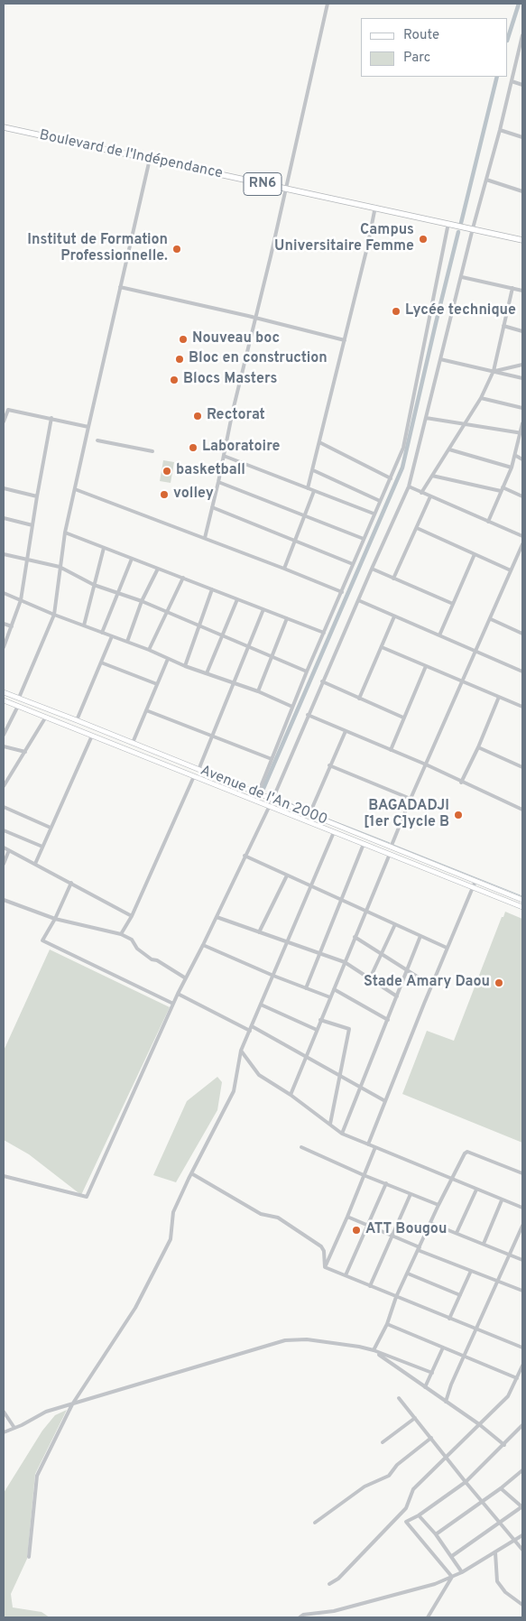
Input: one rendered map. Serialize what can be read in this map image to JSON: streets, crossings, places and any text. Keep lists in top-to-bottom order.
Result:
{
  "streets": {
    "highway": ["Boulevard de l'Indépendance", "RN6"],
    "main road": ["Avenue de l'An 2000"]
  },
  "places": [
    "Campus Universitaire Femme",
    "Institut de Formation Professionnelle.",
    "Lycée technique",
    "Nouveau boc",
    "Bloc en construction",
    "Blocs Masters",
    "Rectorat",
    "Laboratoire",
    "basketball",
    "volley",
    "BAGADADJI [1er C]ycle B",
    "Stade Amary Daou",
    "ATT Bougou"
  ],
  "legend": ["Route", "Parc"]
}
